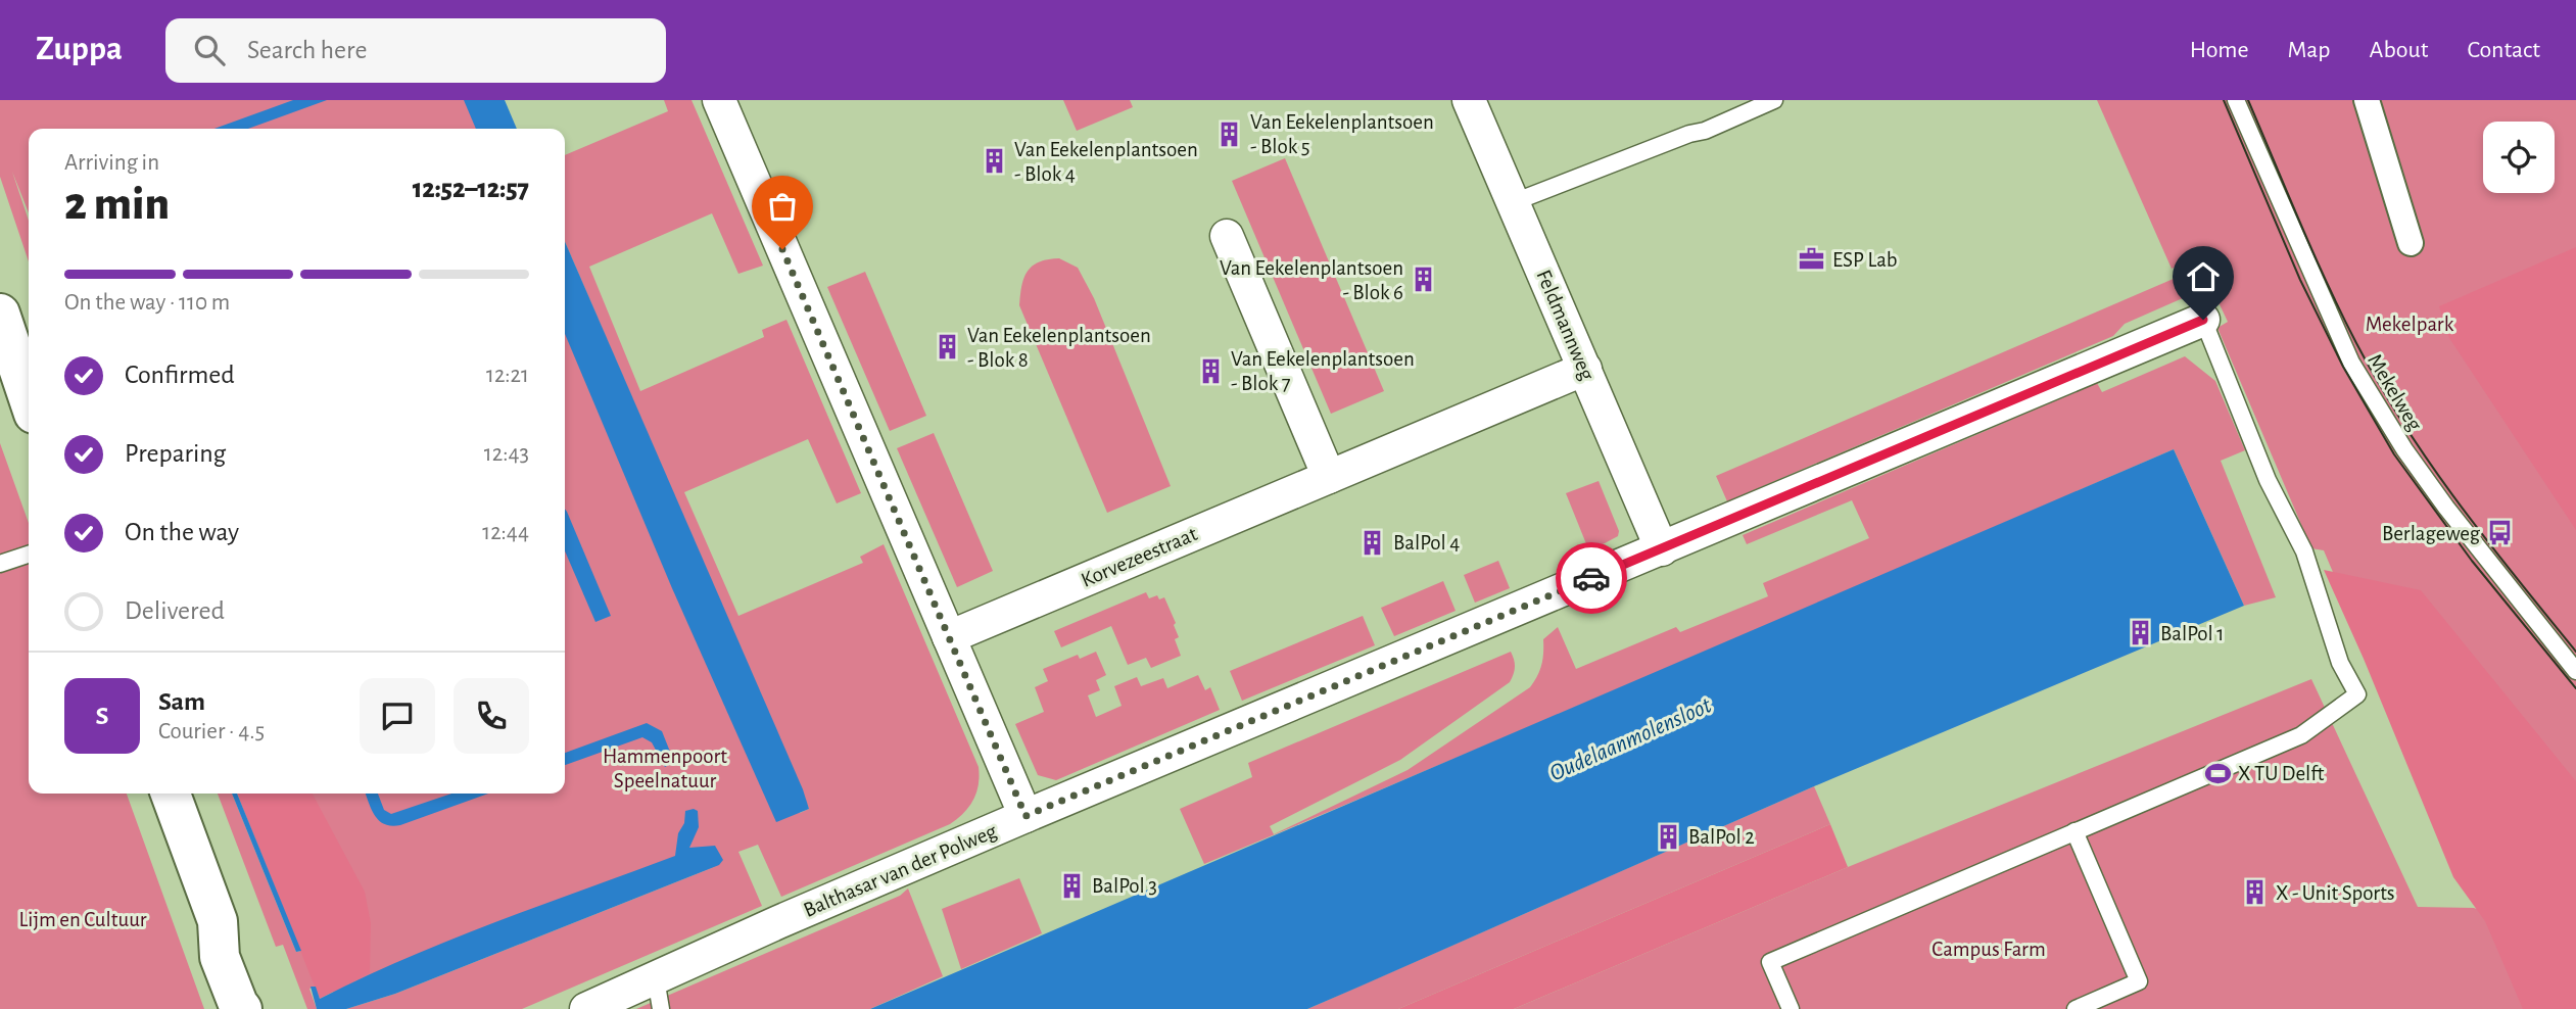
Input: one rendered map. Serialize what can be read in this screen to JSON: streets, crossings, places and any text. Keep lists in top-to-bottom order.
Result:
{
  "streets": {
    "street": ["Feldmannweg", "Korvezeestraat", "Balthasar van der Polweg"],
    "lane": ["Mekelweg"]
  },
  "crossings": [
    ["Feldmannweg", "Korvezeestraat"],
    ["Feldmannweg", "Balthasar van der Polweg"]
  ],
  "water": ["Oudelaanmolensloot"],
  "parks": [
    "Mekelpark",
    "Hammenpoort Speelnatuur",
    "Lijm en Cultuur",
    "Campus Farm"
  ],
  "places": {
    "building": [
      "Van Eekelenplantsoen - Blok 5",
      "Van Eekelenplantsoen - Blok 4",
      "Van Eekelenplantsoen - Blok 6",
      "Van Eekelenplantsoen - Blok 8",
      "Van Eekelenplantsoen - Blok 7",
      "BalPol 4",
      "BalPol 1",
      "BalPol 2",
      "BalPol 3",
      "X - Unit Sports"
    ],
    "office": ["ESP Lab"],
    "bus stop": ["Berlageweg"],
    "sports": ["X TU Delft"]
  },
  "page": {
    "header": "Zuppa",
    "search": "Search here",
    "nav": [
      "Home",
      "Map",
      "About",
      "Contact"
    ],
    "heading": ["2 min", "Arriving in", "12:52–12:57"],
    "panel": ["Sam", "Courier · 4.5"],
    "bar": "On the way · 110 m",
    "list": [
      ["Confirmed", "12:21"],
      ["Preparing", "12:43"],
      ["On the way", "12:44"],
      "Delivered"
    ],
    "round": "S"
  }
}
